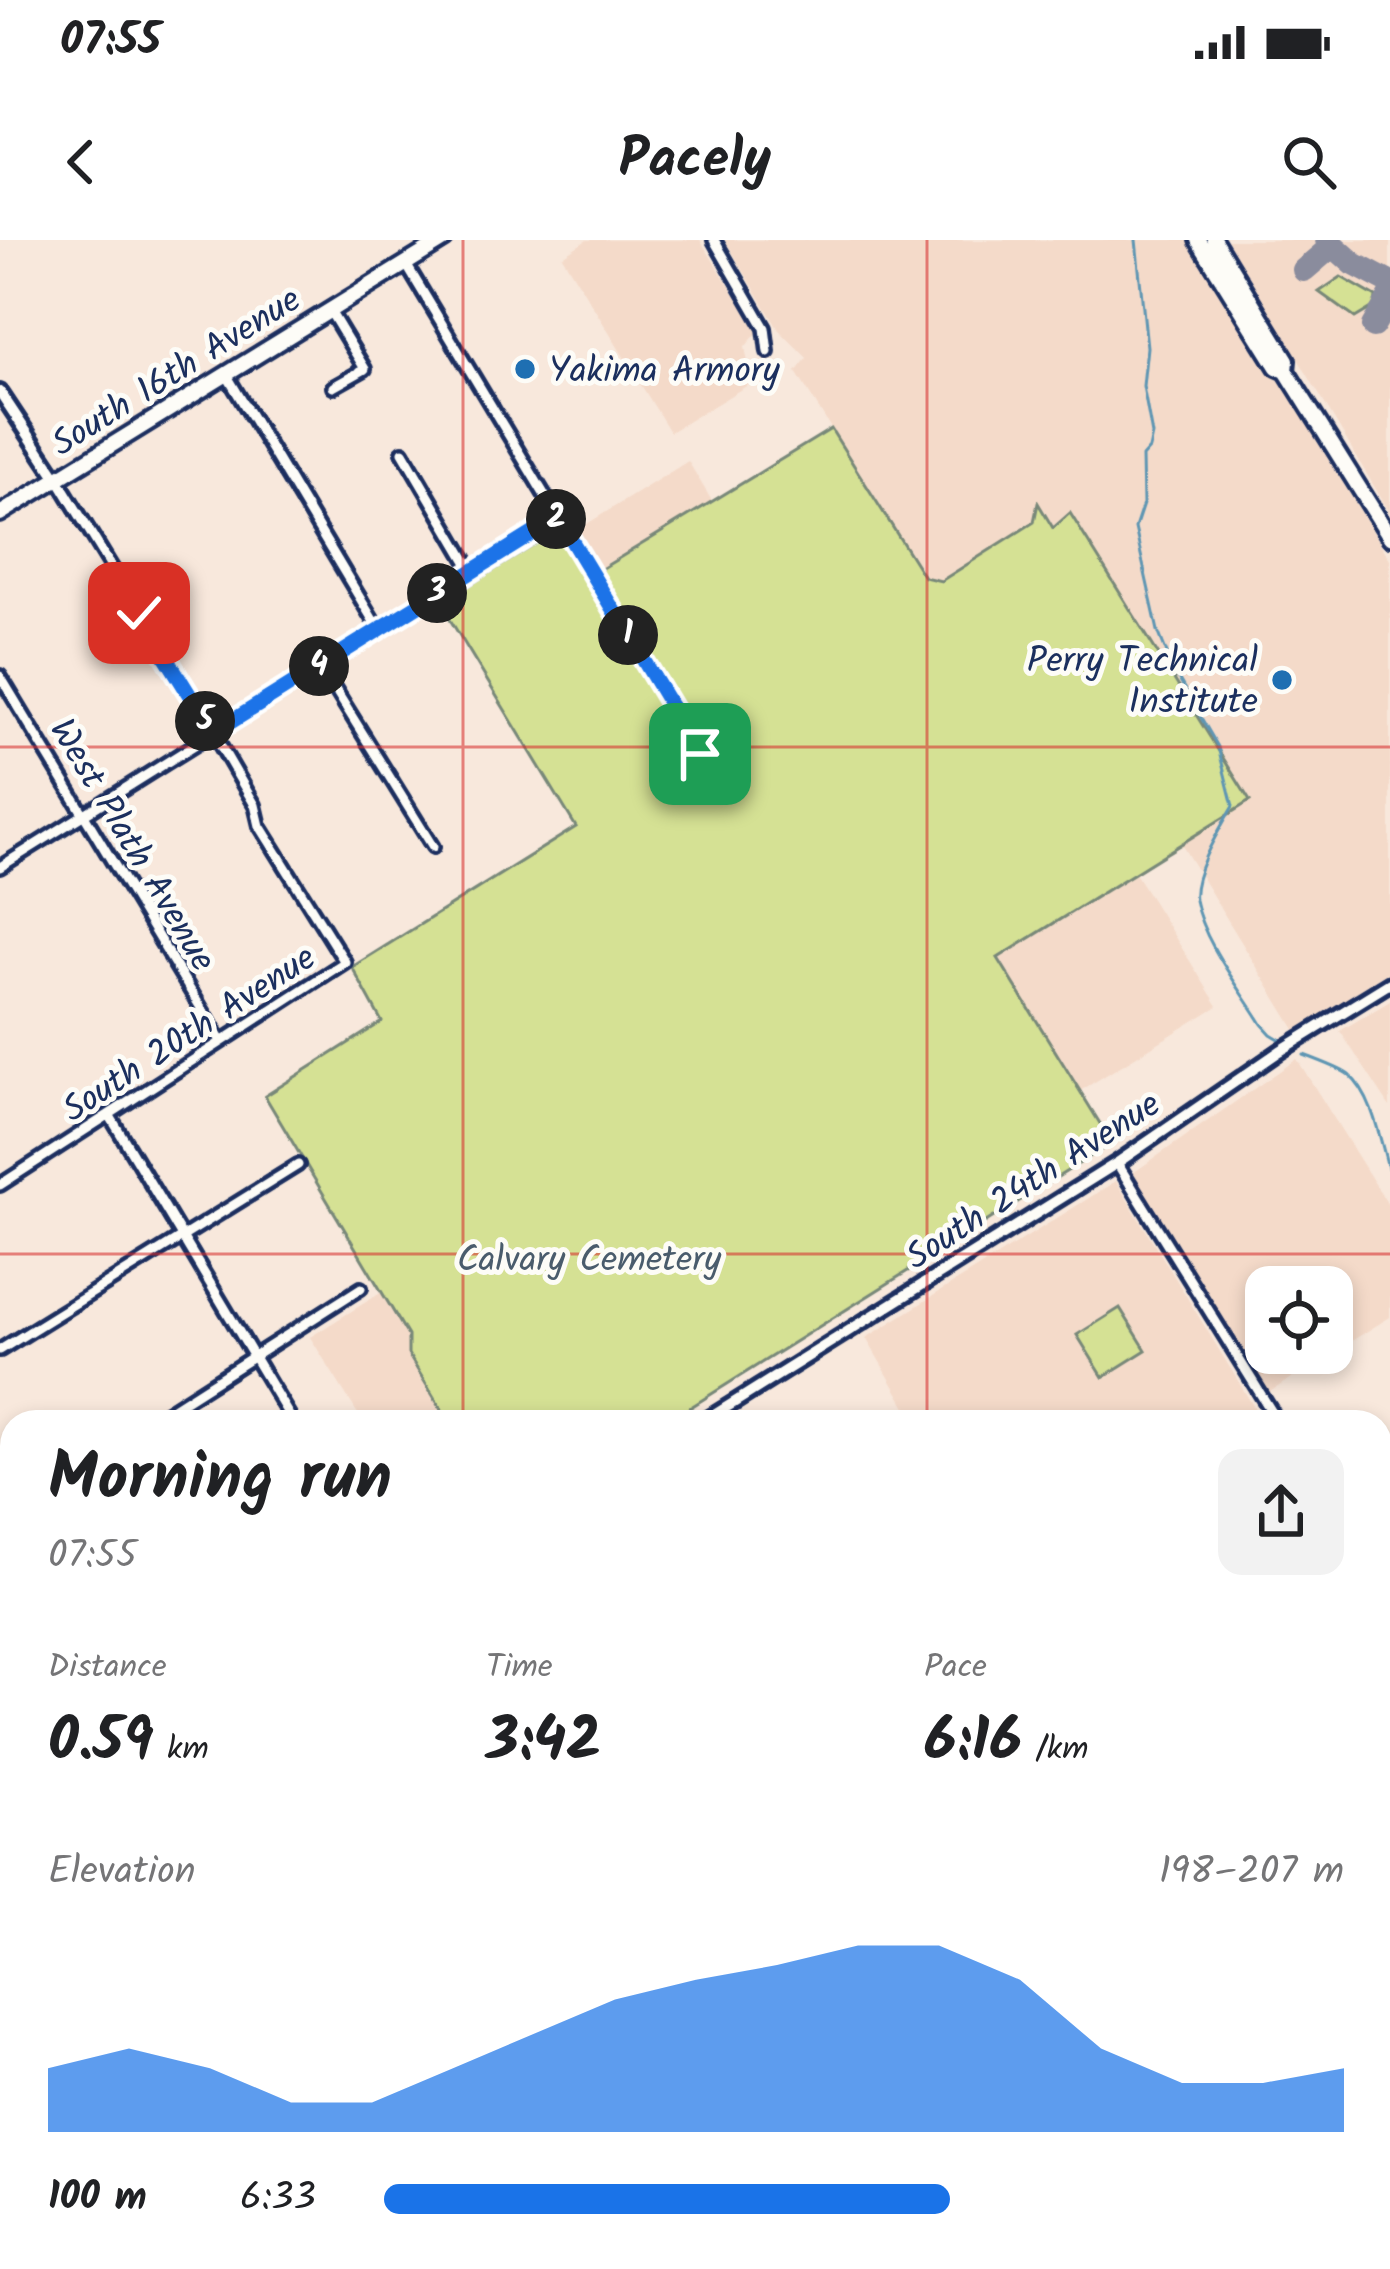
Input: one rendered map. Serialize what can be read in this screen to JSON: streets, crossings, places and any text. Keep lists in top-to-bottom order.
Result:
{
  "streets": {
    "main road": ["South 16th Avenue"],
    "street": ["West Plath Avenue", "South 20th Avenue", "South 24th Avenue"]
  },
  "crossings": [
    ["West Plath Avenue", "South 20th Avenue"]
  ],
  "parks": ["Calvary Cemetery"],
  "places": ["Yakima Armory", "Perry Technical Institute"],
  "page": {
    "status": "07:55",
    "header": "Pacely",
    "pins": [
      "2",
      "3",
      "1",
      "4",
      "5"
    ],
    "heading": ["Morning run", "07:55"],
    "stats": [
      ["Distance", "0.59 km"],
      ["Time", "3:42"],
      ["Pace", "6:16 /km"]
    ],
    "chart": ["Elevation", "198–207 m"],
    "list": [
      {
        "name": "100 m",
        "note": "6:33"
      }
    ]
  }
}
